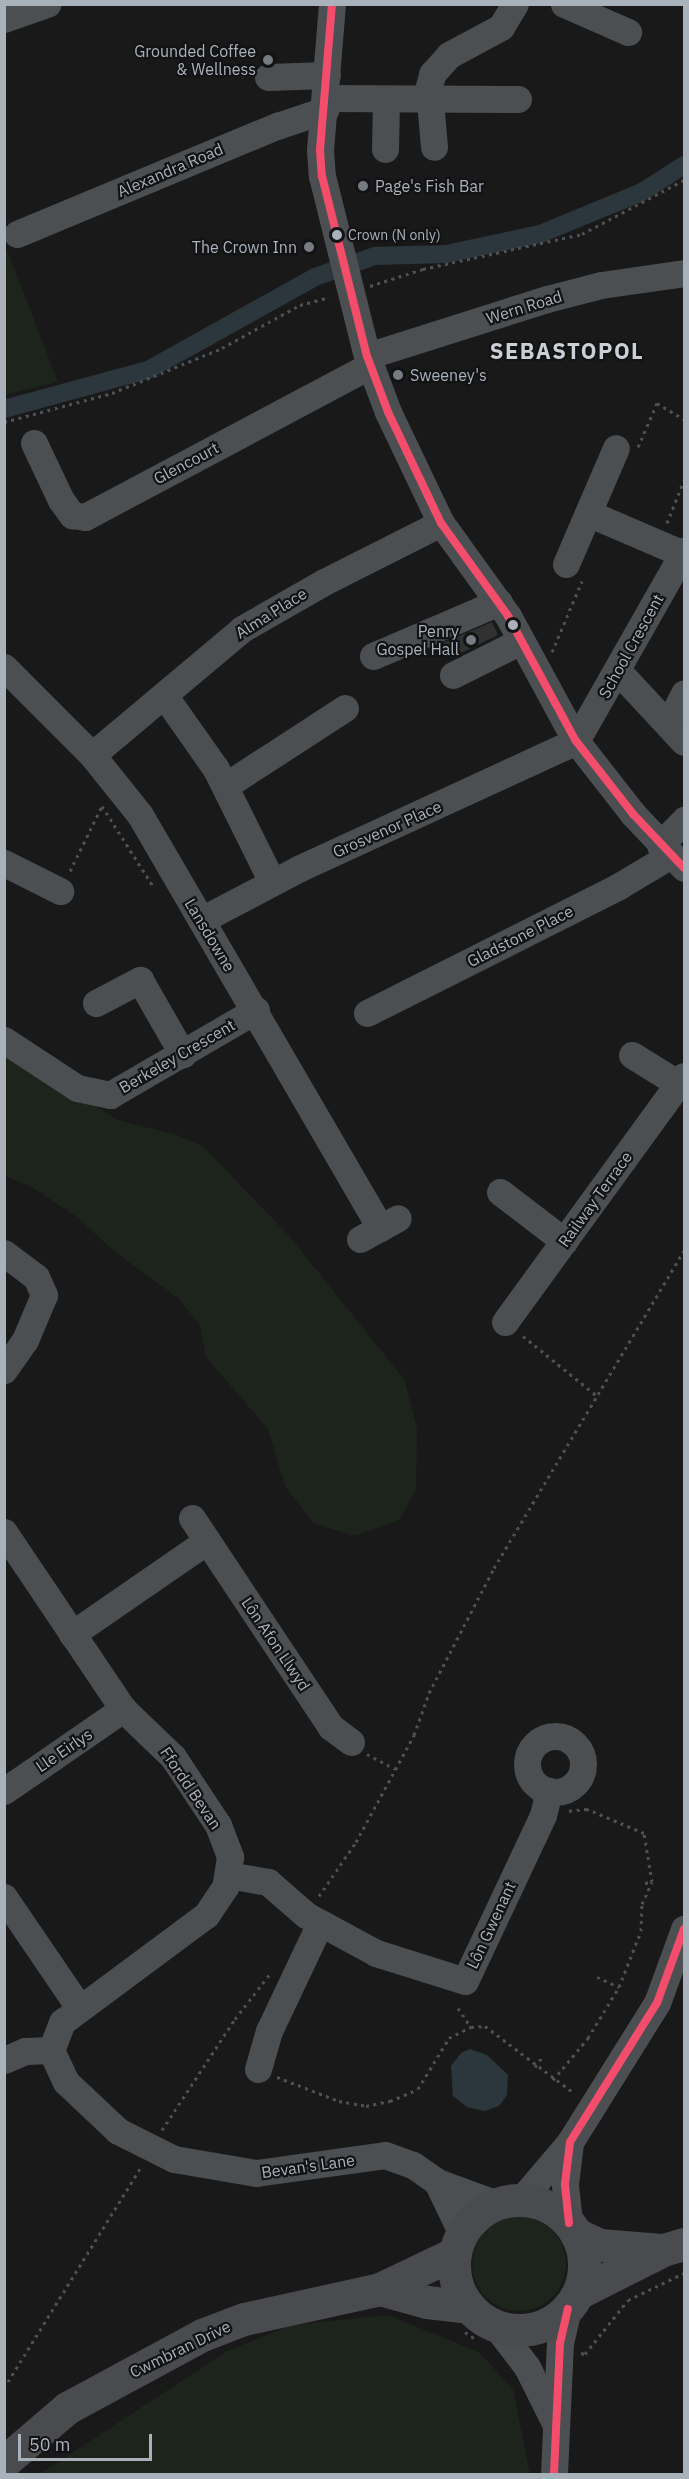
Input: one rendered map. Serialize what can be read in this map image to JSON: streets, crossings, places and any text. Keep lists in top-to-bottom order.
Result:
{
  "streets": {
    "main road": ["Cwmbran Drive"],
    "street": [
      "Alexandra Road",
      "Wern Road",
      "Glencourt",
      "Alma Place",
      "School Crescent",
      "Grosvenor Place",
      "Lansdowne",
      "Gladstone Place",
      "Berkeley Crescent",
      "Railway Terrace",
      "Lôn Afon Llwyd",
      "Lle Eirlys",
      "Ffordd Bevan",
      "Lôn Gwenant",
      "Bevan's Lane"
    ]
  },
  "crossings": [
    ["Wern Road", "Glencourt"],
    ["Alma Place", "Lansdowne"],
    ["School Crescent", "Grosvenor Place"],
    ["Grosvenor Place", "Lansdowne"],
    ["Lansdowne", "Berkeley Crescent"],
    ["Lle Eirlys", "Ffordd Bevan"],
    ["Ffordd Bevan", "Lôn Gwenant"],
    ["Ffordd Bevan", "Bevan's Lane"]
  ],
  "districts": ["SEBASTOPOL"],
  "places": [
    "Grounded Coffee & Wellness",
    "Page's Fish Bar",
    "Crown (N only)",
    "The Crown Inn",
    "Sweeney's",
    "Penry Gospel Hall"
  ],
  "scale_bar": "50 m"
}
